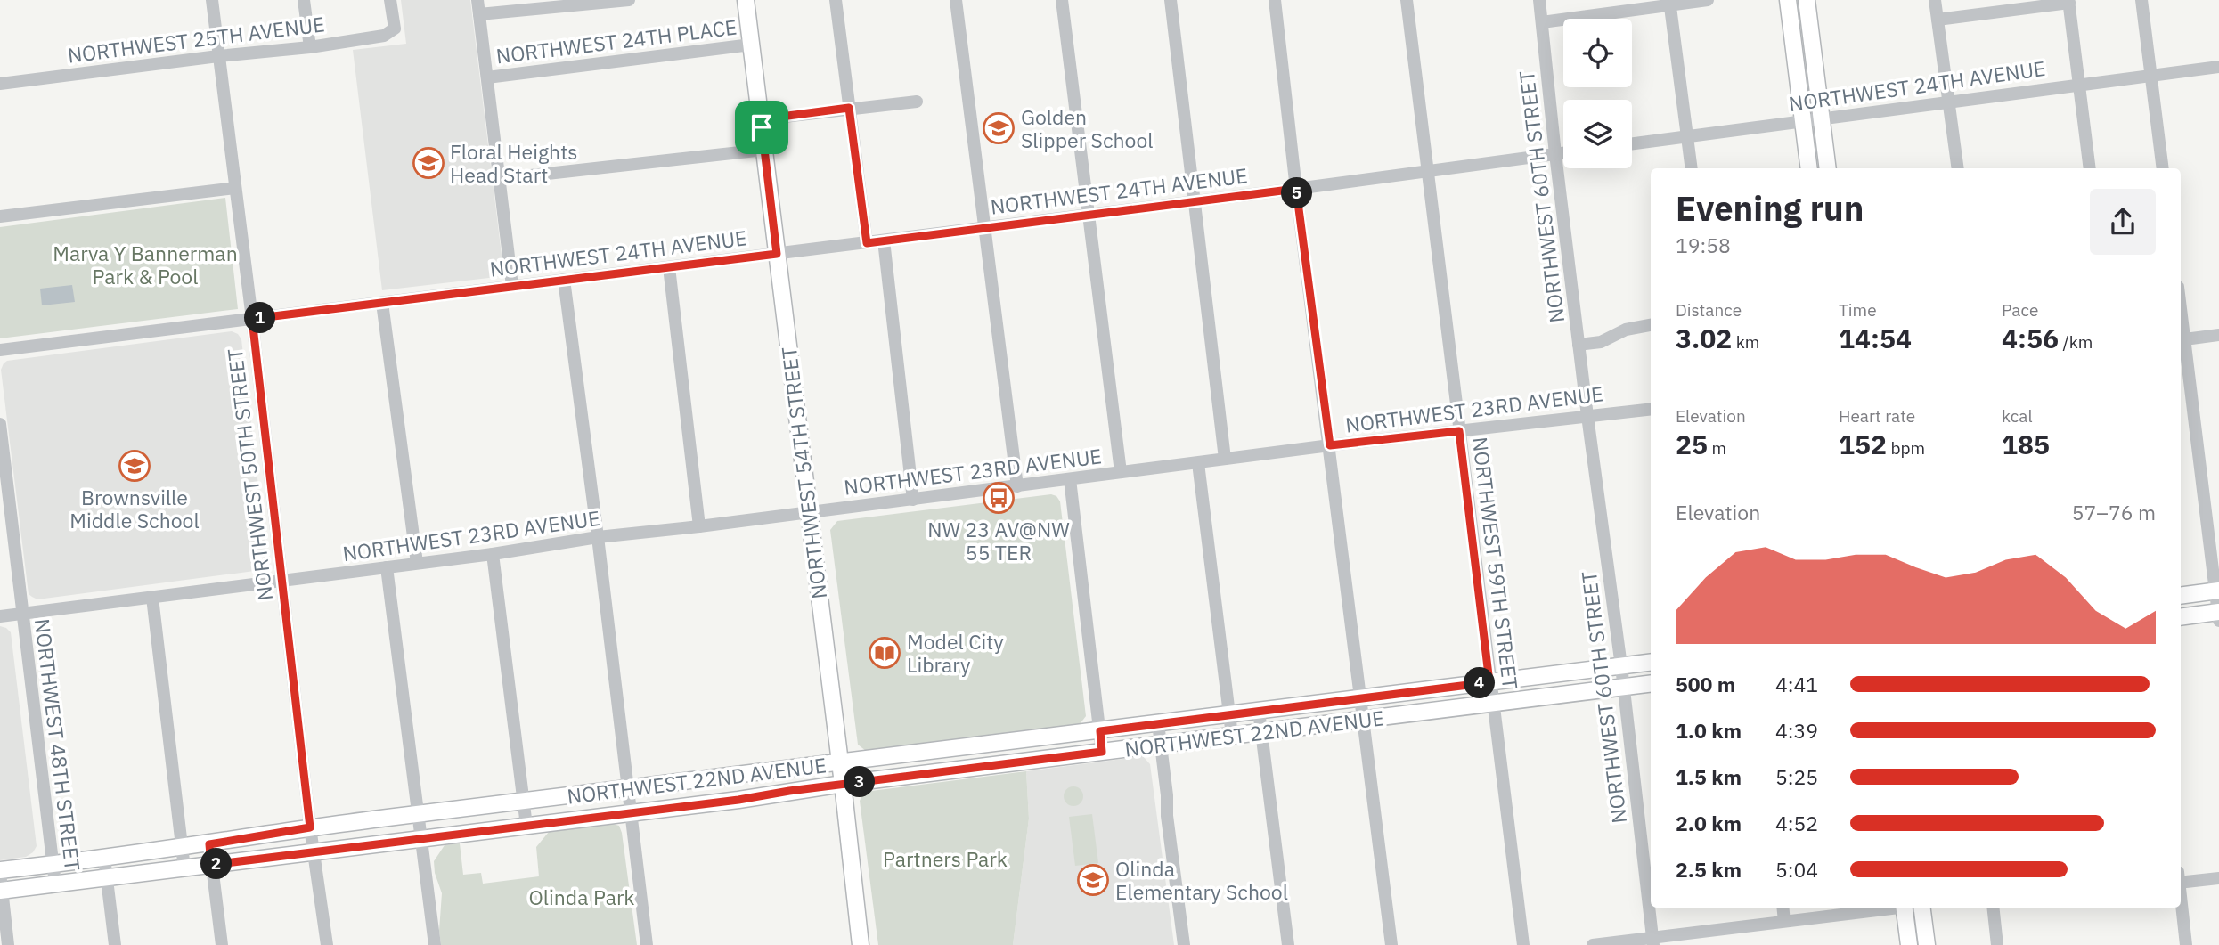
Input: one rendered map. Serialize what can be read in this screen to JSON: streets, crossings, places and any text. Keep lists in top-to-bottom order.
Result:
{
  "streets": {
    "main road": ["NORTHWEST 54TH STREET", "NORTHWEST 22ND AVENUE"],
    "street": [
      "NORTHWEST 25TH AVENUE",
      "NORTHWEST 24TH PLACE",
      "NORTHWEST 24TH AVENUE",
      "NORTHWEST 60TH STREET",
      "NORTHWEST 23RD AVENUE",
      "NORTHWEST 50TH STREET",
      "NORTHWEST 59TH STREET",
      "NORTHWEST 48TH STREET"
    ]
  },
  "crossings": [
    ["NORTHWEST 25TH AVENUE", "NORTHWEST 50TH STREET"],
    ["NORTHWEST 24TH PLACE", "NORTHWEST 54TH STREET"],
    ["NORTHWEST 24TH AVENUE", "NORTHWEST 60TH STREET"],
    ["NORTHWEST 24TH AVENUE", "NORTHWEST 54TH STREET"],
    ["NORTHWEST 24TH AVENUE", "NORTHWEST 50TH STREET"],
    ["NORTHWEST 24TH AVENUE", "NORTHWEST 59TH STREET"],
    ["NORTHWEST 60TH STREET", "NORTHWEST 23RD AVENUE"],
    ["NORTHWEST 60TH STREET", "NORTHWEST 22ND AVENUE"],
    ["NORTHWEST 23RD AVENUE", "NORTHWEST 54TH STREET"],
    ["NORTHWEST 23RD AVENUE", "NORTHWEST 50TH STREET"],
    ["NORTHWEST 23RD AVENUE", "NORTHWEST 59TH STREET"],
    ["NORTHWEST 23RD AVENUE", "NORTHWEST 48TH STREET"],
    ["NORTHWEST 54TH STREET", "NORTHWEST 22ND AVENUE"],
    ["NORTHWEST 50TH STREET", "NORTHWEST 22ND AVENUE"],
    ["NORTHWEST 59TH STREET", "NORTHWEST 22ND AVENUE"],
    ["NORTHWEST 22ND AVENUE", "NORTHWEST 48TH STREET"]
  ],
  "parks": ["Marva Y Bannerman Park & Pool", "Partners Park", "Olinda Park"],
  "places": {
    "school or university": [
      "Golden Slipper School",
      "Floral Heights Head Start",
      "Brownsville Middle School",
      "Olinda Elementary School"
    ],
    "bus stop": ["NW 23 AV@NW 55 TER"],
    "library": ["Model City Library"]
  },
  "page": {
    "heading": ["Evening run", "19:58"],
    "pins": [
      "5",
      "1",
      "4",
      "3",
      "2"
    ],
    "stats": [
      ["Distance", "3.02 km"],
      ["Time", "14:54"],
      ["Pace", "4:56 /km"],
      ["Elevation", "25 m"],
      ["Heart rate", "152 bpm"],
      ["kcal", "185"]
    ],
    "chart": ["Elevation", "57–76 m"],
    "list": [
      {
        "name": "500 m",
        "note": "4:41"
      },
      {
        "name": "1.0 km",
        "note": "4:39"
      },
      {
        "name": "1.5 km",
        "note": "5:25"
      },
      {
        "name": "2.0 km",
        "note": "4:52"
      },
      {
        "name": "2.5 km",
        "note": "5:04"
      }
    ]
  }
}
